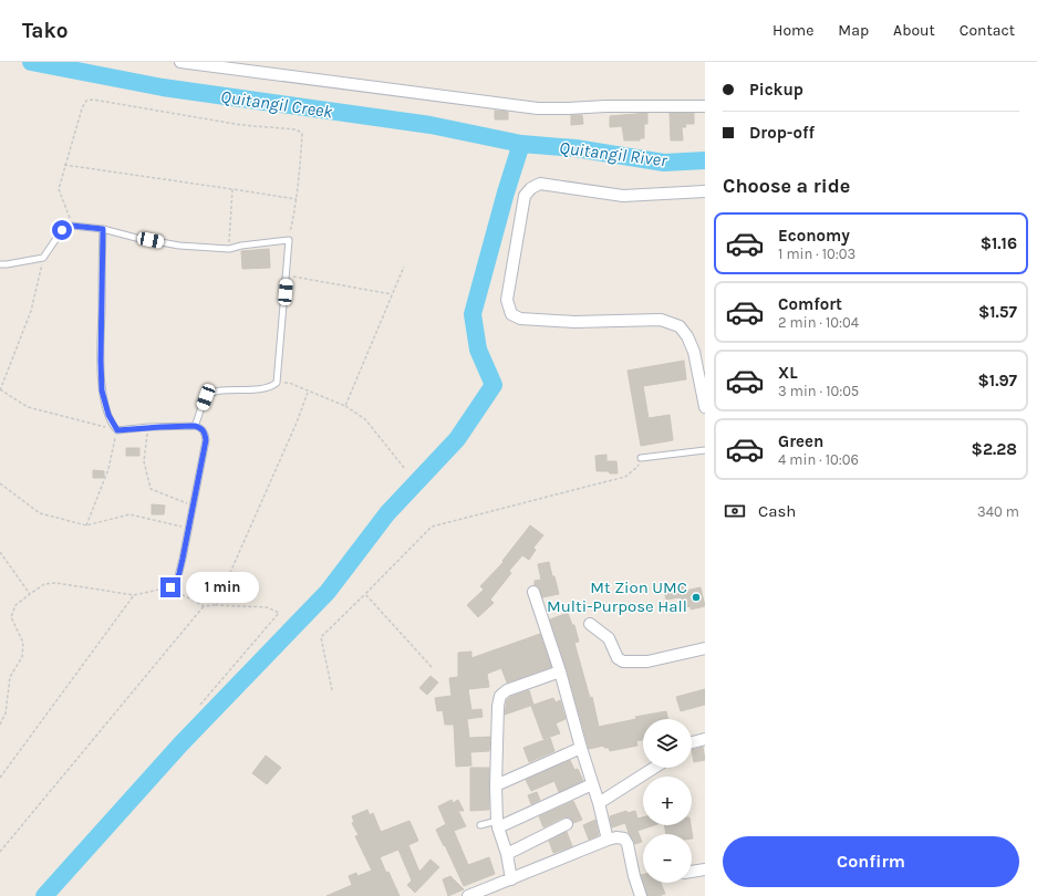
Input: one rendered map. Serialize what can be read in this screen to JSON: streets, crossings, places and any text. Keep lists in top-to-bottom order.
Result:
{
  "water": ["Quitangil Creek", "Quitangil River"],
  "places": ["Mt Zion UMC Multi-Purpose Hall"],
  "page": {
    "header": "Tako",
    "nav": [
      "Home",
      "Map",
      "About",
      "Contact"
    ],
    "banner": ["Pickup", "Drop-off"],
    "heading": "Choose a ride",
    "list": [
      {
        "name": "Economy",
        "note": "1 min · 10:03",
        "value": "$1.16"
      },
      {
        "name": "Comfort",
        "note": "2 min · 10:04",
        "value": "$1.57"
      },
      {
        "name": "XL",
        "note": "3 min · 10:05",
        "value": "$1.97"
      },
      {
        "name": "Green",
        "note": "4 min · 10:06",
        "value": "$2.28"
      }
    ],
    "pay": ["Cash", "340 m"],
    "bubble": "1 min",
    "map_buttons": ["+", "−"],
    "buttons": "Confirm"
  }
}
